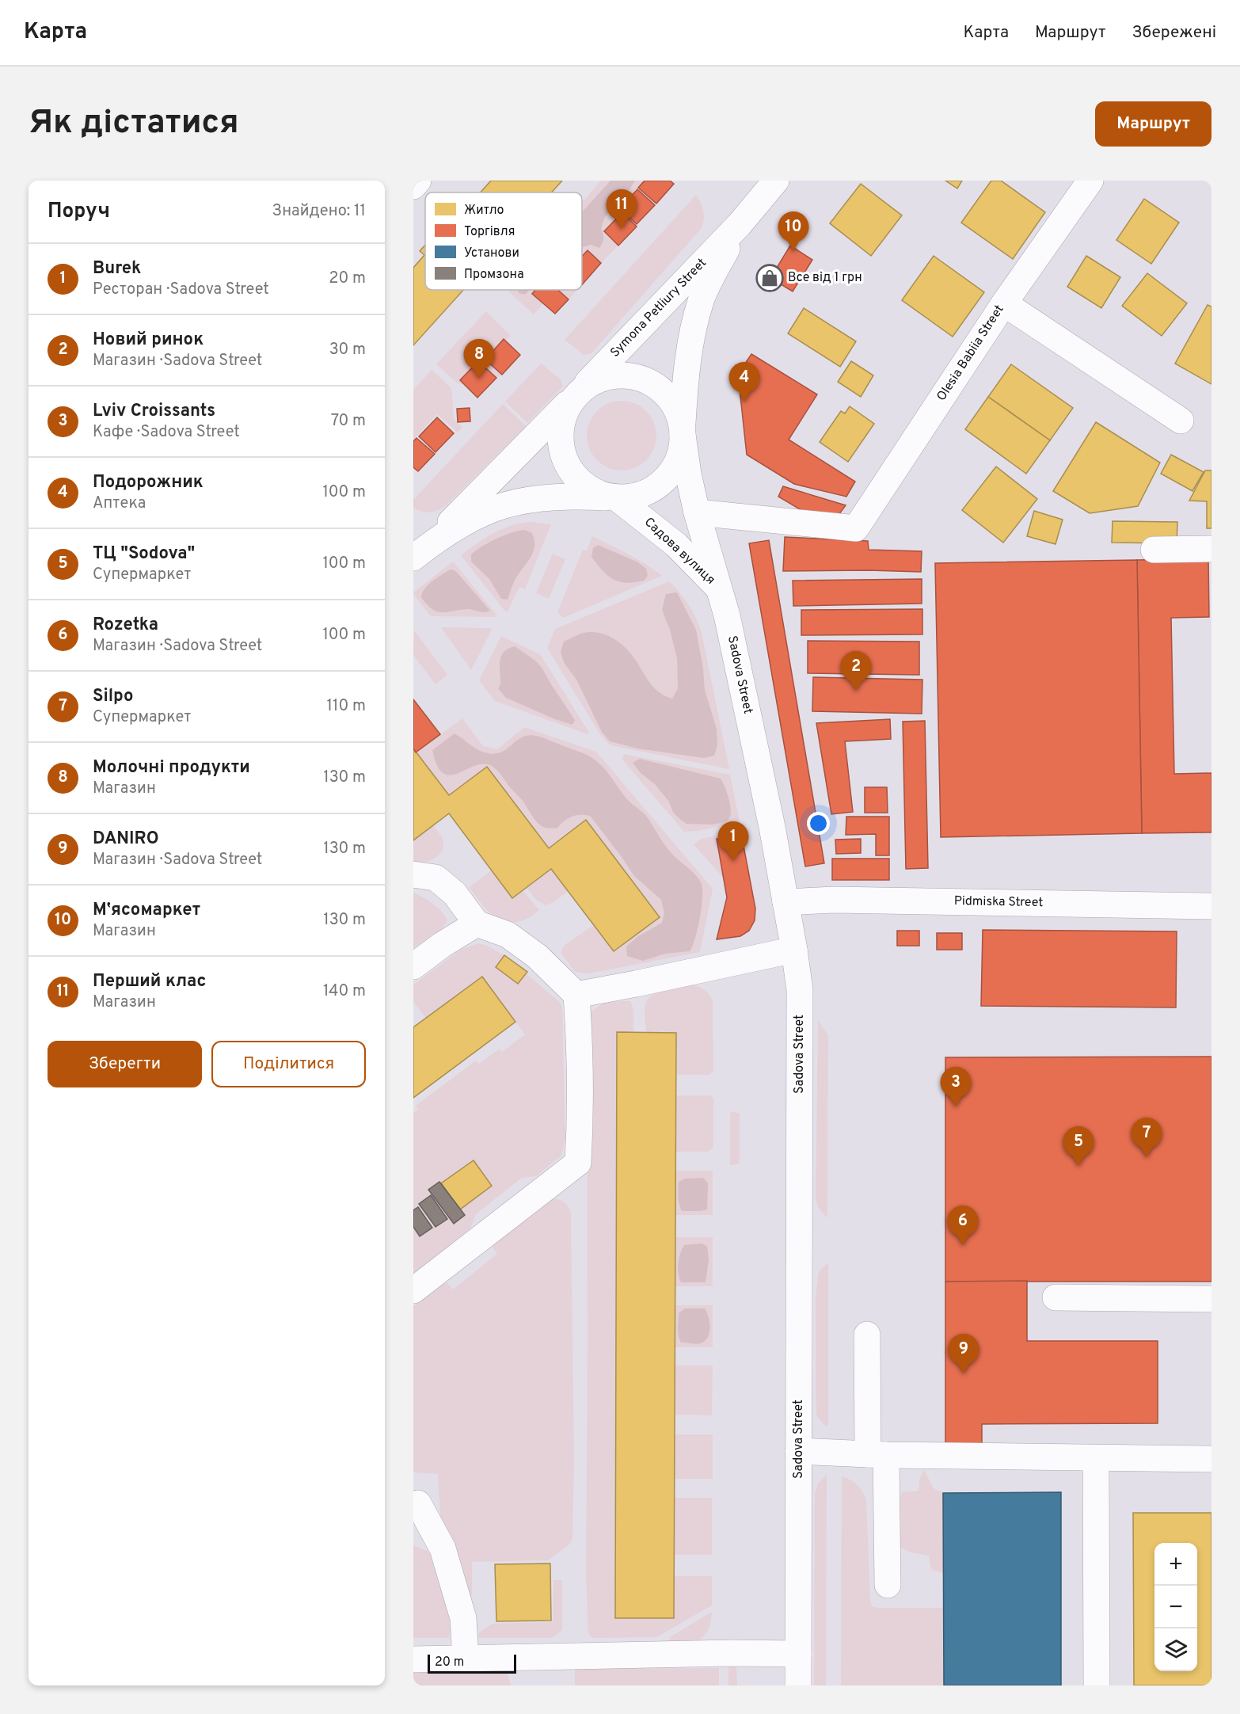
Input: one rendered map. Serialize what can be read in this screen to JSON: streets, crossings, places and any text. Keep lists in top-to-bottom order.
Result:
{
  "streets": {
    "street": [
      "Symona Petliury Street",
      "Olesia Babiia Street",
      "Садова вулиця",
      "Sadova Street",
      "Pidmiska Street"
    ]
  },
  "crossings": [
    ["Symona Petliury Street", "Садова вулиця"],
    ["Symona Petliury Street", "Sadova Street"],
    ["Olesia Babiia Street", "Sadova Street"],
    ["Садова вулиця", "Sadova Street"],
    ["Sadova Street", "Pidmiska Street"]
  ],
  "places": {
    "shop": ["Все від 1 грн"]
  },
  "legend": [
    "Житло",
    "Торгівля",
    "Установи",
    "Промзона"
  ],
  "scale_bar": "20 m",
  "page": {
    "header": "Карта",
    "nav": ["Карта", "Маршрут", "Збережені"],
    "buttons": [
      "Маршрут",
      ["Зберегти", "Поділитися"]
    ],
    "title": "Як дістатися",
    "heading": ["Поруч", "Знайдено: 11"],
    "pins": [
      "11",
      "10",
      "8",
      "4",
      "2",
      "1",
      "3",
      "7",
      "5",
      "6",
      "9"
    ],
    "list": [
      {
        "mark": "1",
        "name": "Burek",
        "note": "Ресторан · Sadova Street",
        "value": "20 m"
      },
      {
        "mark": "2",
        "name": "Новий ринок",
        "note": "Магазин · Sadova Street",
        "value": "30 m"
      },
      {
        "mark": "3",
        "name": "Lviv Croissants",
        "note": "Кафе · Sadova Street",
        "value": "70 m"
      },
      {
        "mark": "4",
        "name": "Подорожник",
        "note": "Аптека",
        "value": "100 m"
      },
      {
        "mark": "5",
        "name": "ТЦ \"Sodova\"",
        "note": "Супермаркет",
        "value": "100 m"
      },
      {
        "mark": "6",
        "name": "Rozetka",
        "note": "Магазин · Sadova Street",
        "value": "100 m"
      },
      {
        "mark": "7",
        "name": "Silpo",
        "note": "Супермаркет",
        "value": "110 m"
      },
      {
        "mark": "8",
        "name": "Молочні продукти",
        "note": "Магазин",
        "value": "130 m"
      },
      {
        "mark": "9",
        "name": "DANIRO",
        "note": "Магазин · Sadova Street",
        "value": "130 m"
      },
      {
        "mark": "10",
        "name": "Мʼясомаркет",
        "note": "Магазин",
        "value": "130 m"
      },
      {
        "mark": "11",
        "name": "Перший клас",
        "note": "Магазин",
        "value": "140 m"
      }
    ],
    "map_buttons": ["+", "−"],
    "scale": "20 m"
  }
}
